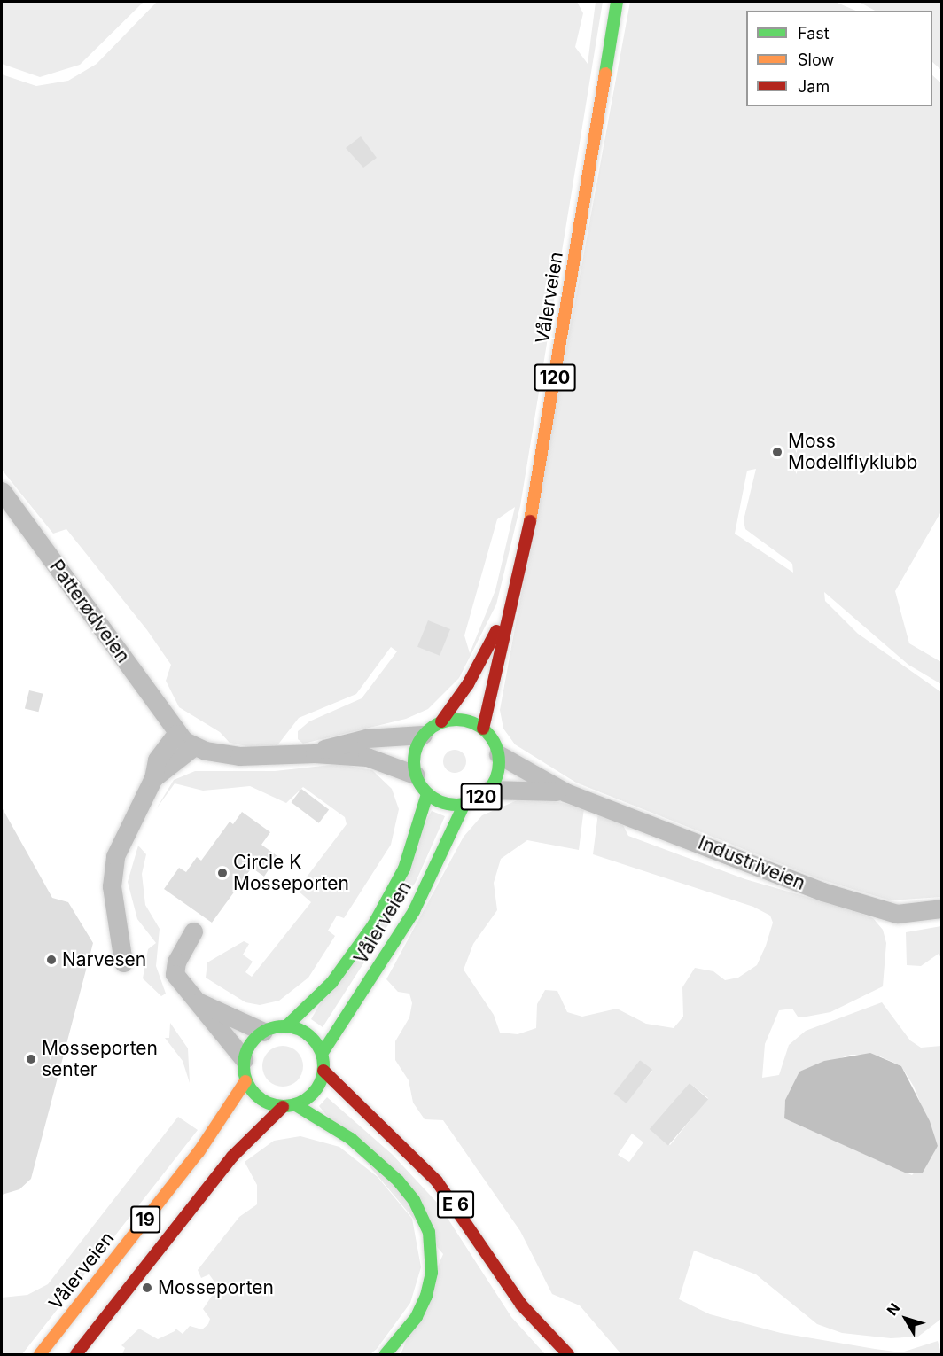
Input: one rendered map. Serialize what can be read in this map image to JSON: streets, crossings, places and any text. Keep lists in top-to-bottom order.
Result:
{
  "streets": {
    "main road": [
      "Vålerveien",
      "120",
      "E 6",
      "19"
    ],
    "street": ["Patterødveien", "Industriveien"]
  },
  "crossings": [
    ["Vålerveien", "120"],
    ["Vålerveien", "Patterødveien"],
    ["Vålerveien", "Industriveien"],
    ["Vålerveien", "E 6"],
    ["Vålerveien", "19"],
    ["120", "Patterødveien"],
    ["120", "Industriveien"],
    ["Patterødveien", "Industriveien"],
    ["E 6", "19"]
  ],
  "places": [
    "Moss Modellflyklubb",
    "Circle K Mosseporten",
    "Narvesen",
    "Mosseporten senter",
    "Mosseporten"
  ],
  "legend": ["Fast", "Slow", "Jam"],
  "north": "top left"
}
